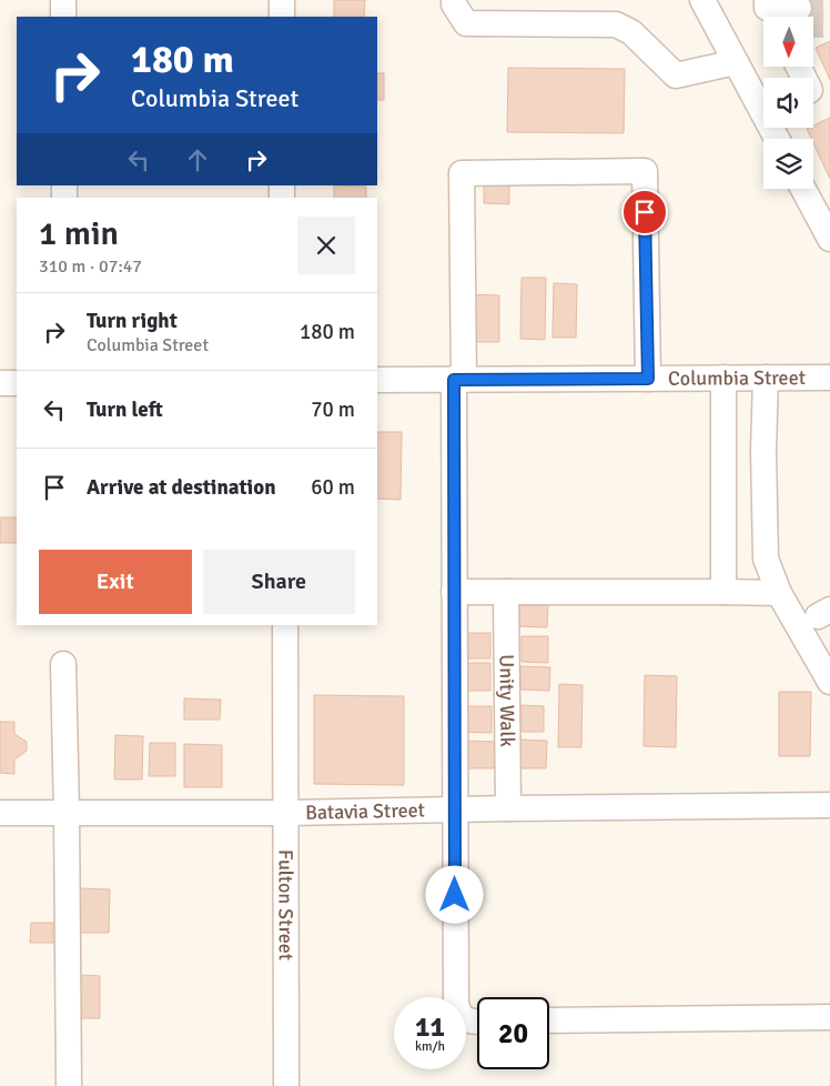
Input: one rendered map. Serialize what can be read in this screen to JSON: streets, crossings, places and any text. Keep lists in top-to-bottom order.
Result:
{
  "streets": {
    "street": [
      "Columbia Street",
      "Unity Walk",
      "Batavia Street",
      "Fulton Street"
    ]
  },
  "crossings": [
    ["Unity Walk", "Batavia Street"],
    ["Batavia Street", "Fulton Street"]
  ],
  "north": "bottom",
  "page": {
    "turn": ["180 m", "Columbia Street"],
    "heading": ["1 min", "310 m · 07:47"],
    "list": [
      {
        "name": "Turn right",
        "note": "Columbia Street",
        "value": "180 m"
      },
      {
        "name": "Turn left",
        "value": "70 m"
      },
      {
        "name": "Arrive at destination",
        "value": "60 m"
      }
    ],
    "buttons": ["Exit", "Share"],
    "speed": "11 km/h",
    "limit": "20"
  }
}
